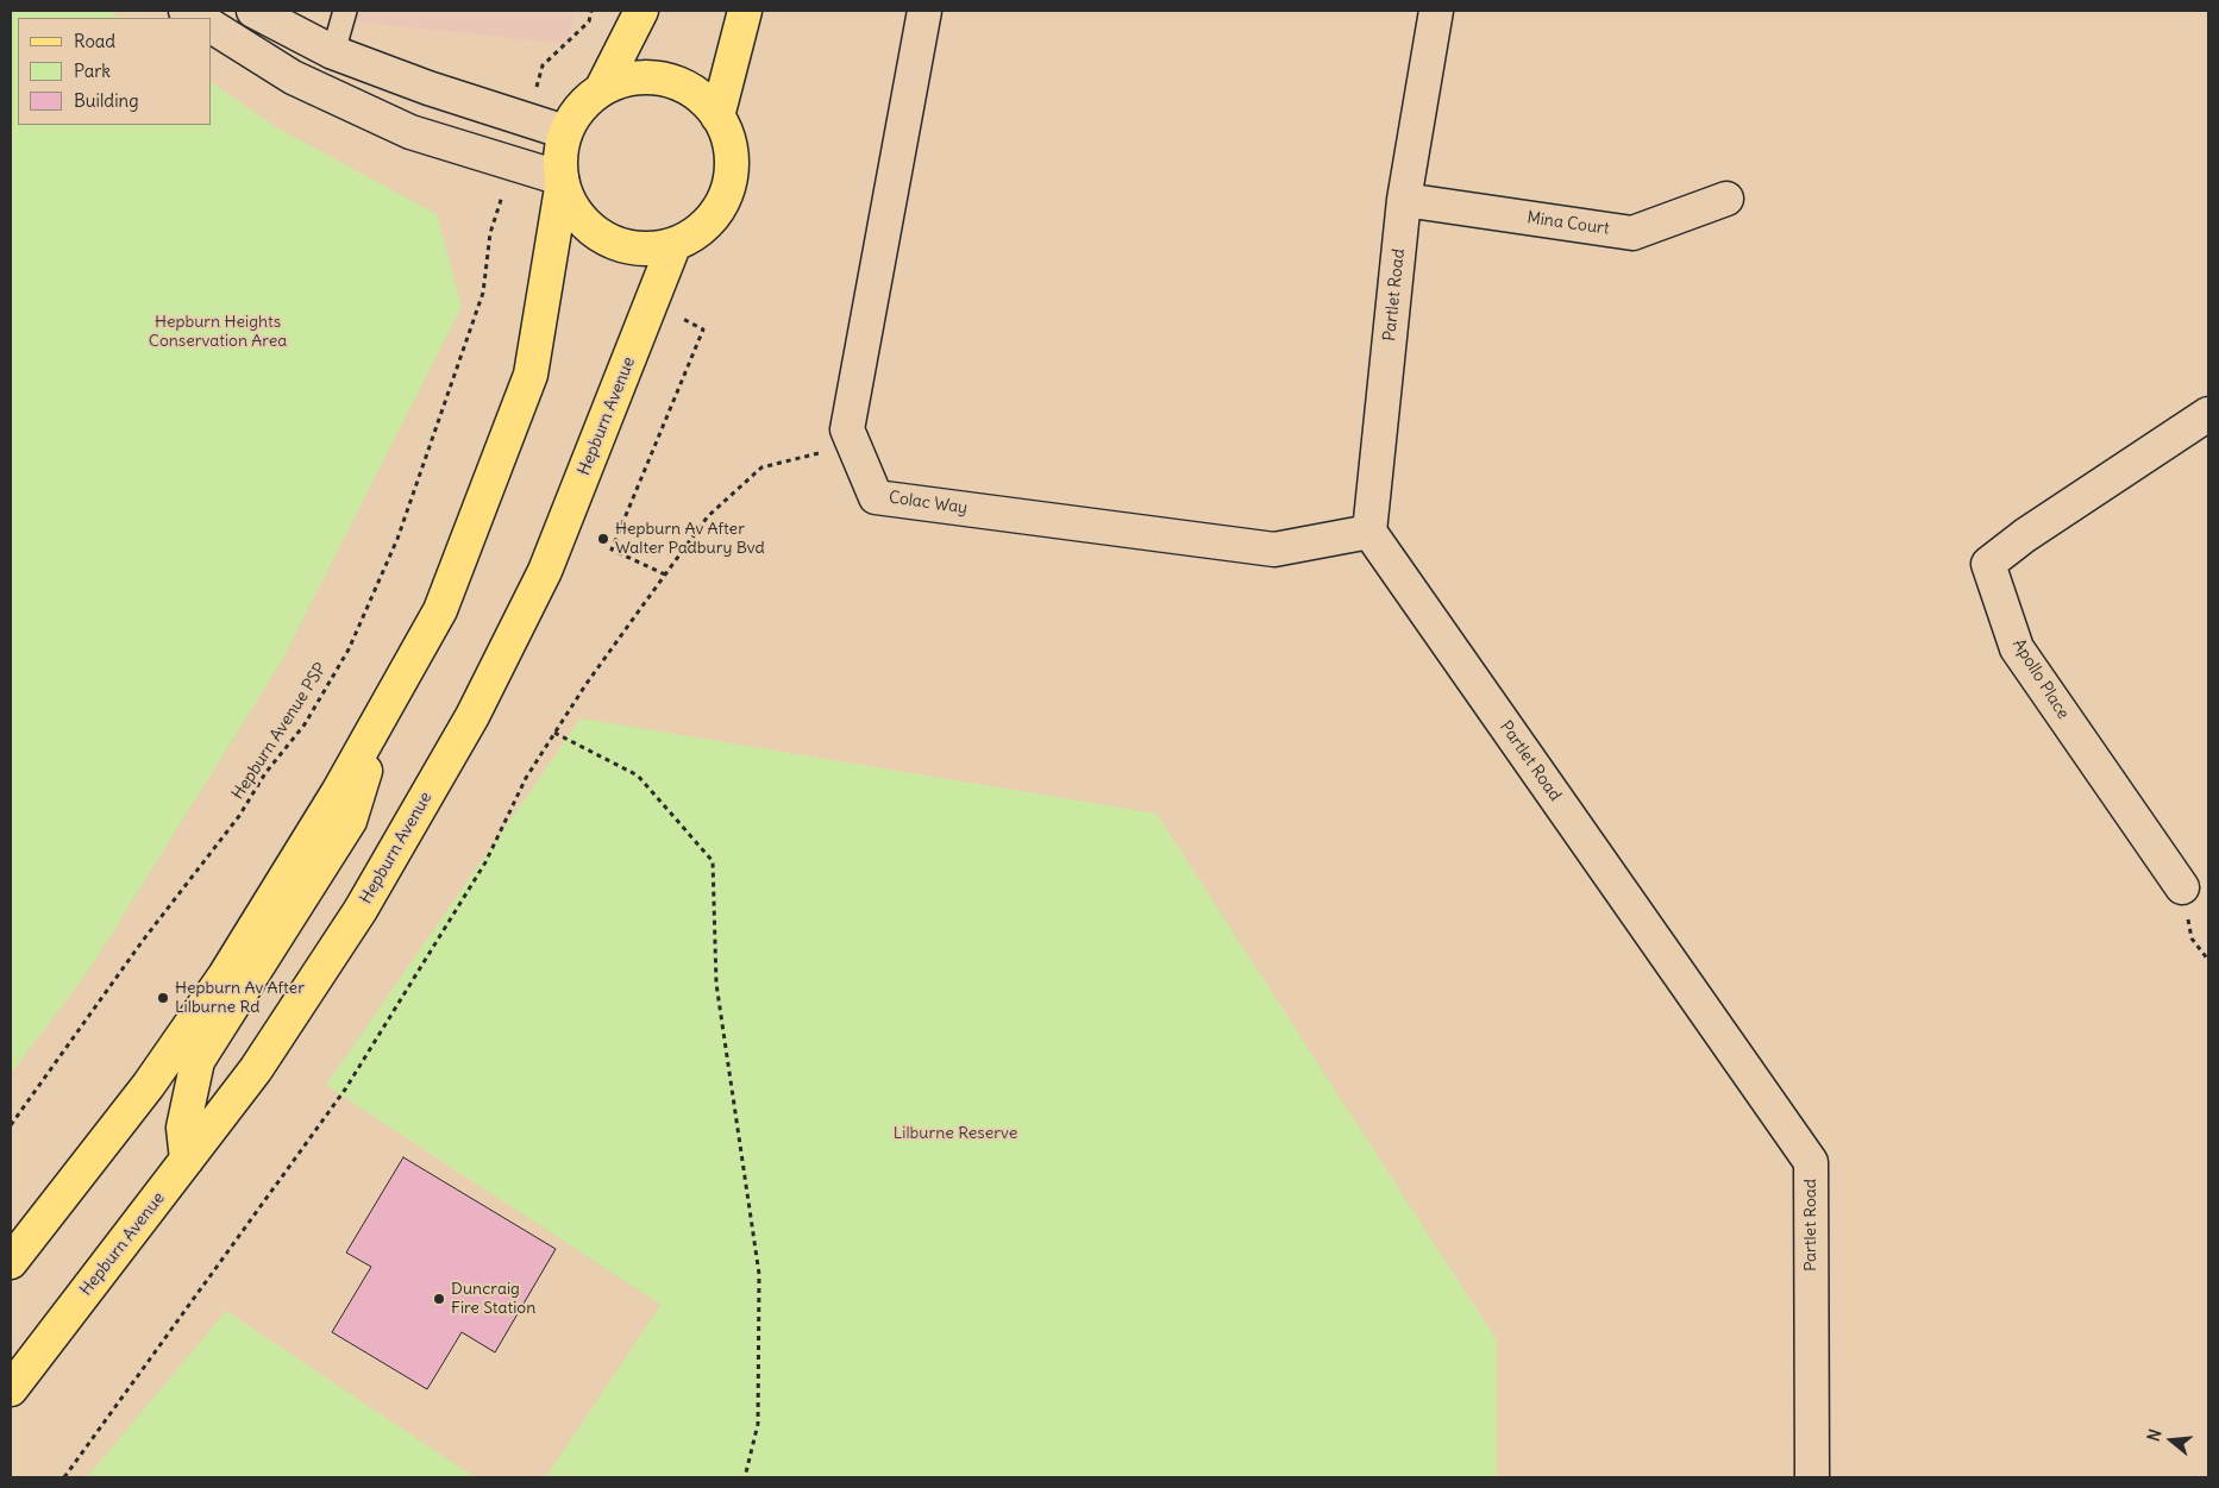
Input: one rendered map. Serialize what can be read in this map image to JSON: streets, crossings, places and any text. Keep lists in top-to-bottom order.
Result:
{
  "streets": {
    "main road": ["Hepburn Avenue"],
    "street": [
      "Mina Court",
      "Partlet Road",
      "Colac Way",
      "Apollo Place"
    ],
    "path": ["Hepburn Avenue PSP"]
  },
  "crossings": [
    ["Mina Court", "Partlet Road"],
    ["Partlet Road", "Colac Way"]
  ],
  "parks": ["Hepburn Heights Conservation Area", "Lilburne Reserve"],
  "places": ["Hepburn Av After Walter Padbury Bvd", "Hepburn Av After Lilburne Rd", "Duncraig Fire Station"],
  "legend": ["Road", "Park", "Building"],
  "north": "left"
}
